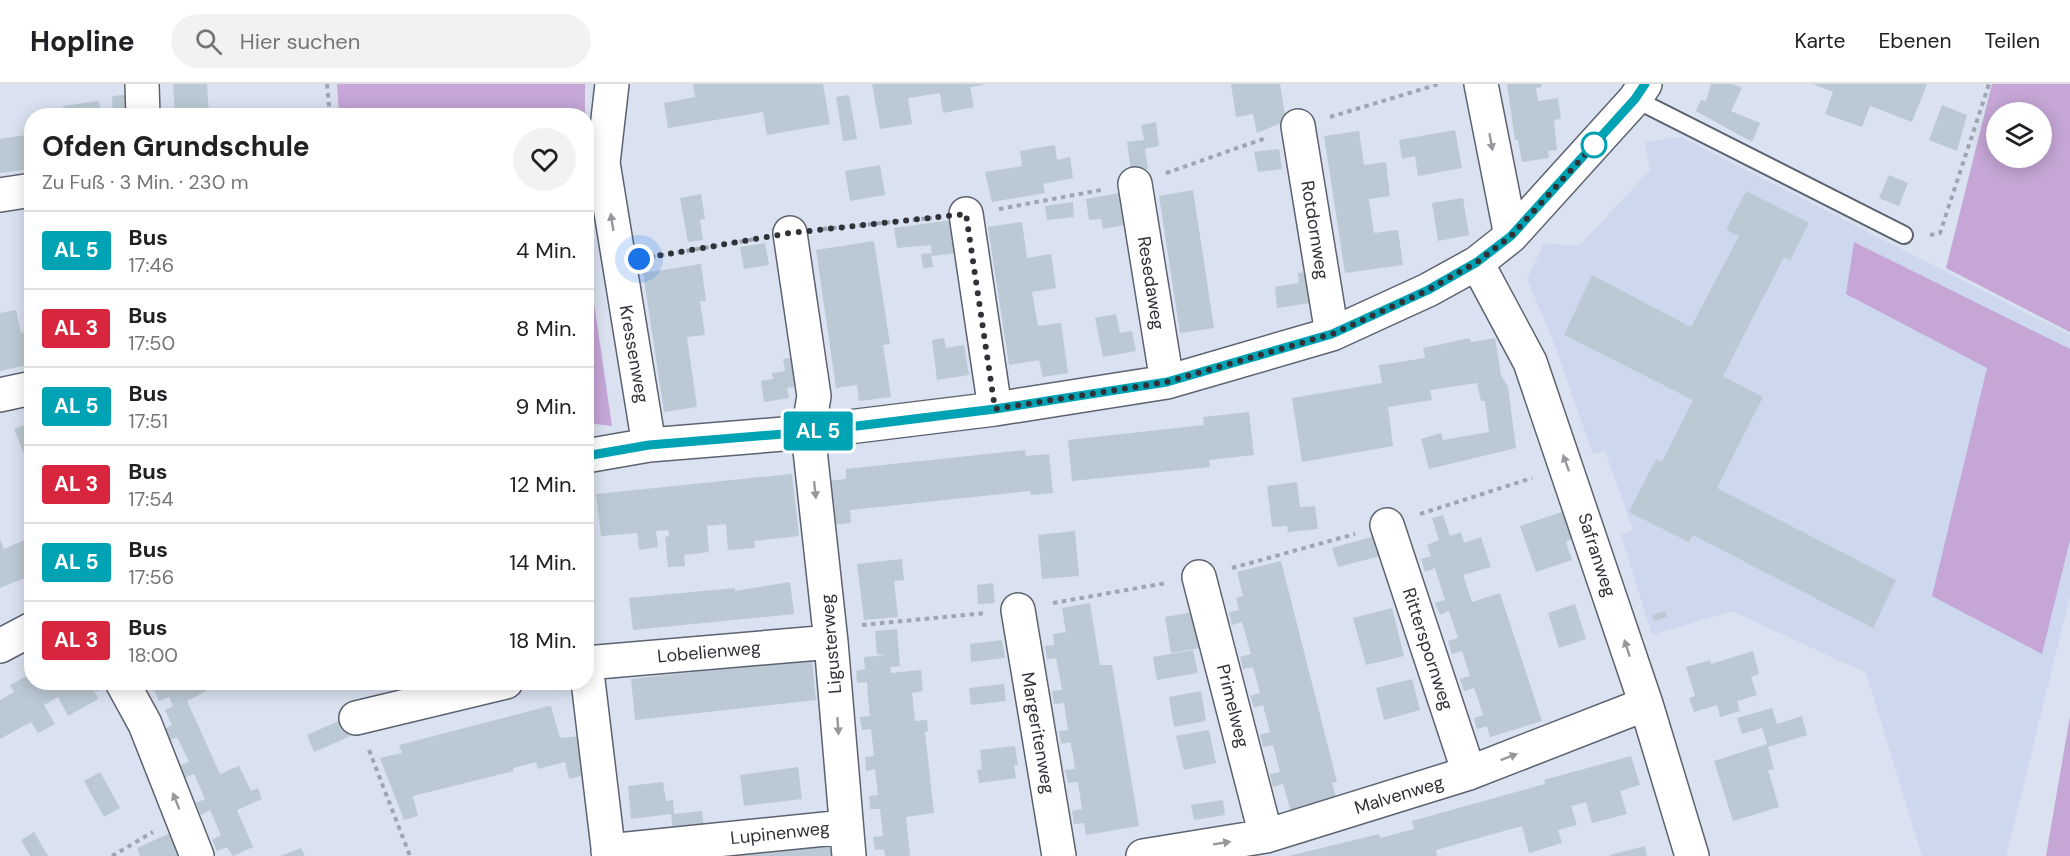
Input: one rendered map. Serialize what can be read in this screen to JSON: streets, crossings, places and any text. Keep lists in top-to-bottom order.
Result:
{
  "streets": {
    "street": [
      "Rotdornweg",
      "Resedaweg",
      "Kressenweg",
      "Safranweg",
      "Ligusterweg",
      "Ritterspornweg",
      "Lobelienweg",
      "Primelweg",
      "Margeritenweg",
      "Malvenweg",
      "Lupinenweg"
    ]
  },
  "crossings": [
    ["Safranweg", "Malvenweg"],
    ["Ligusterweg", "Lobelienweg"],
    ["Ligusterweg", "Lupinenweg"],
    ["Ritterspornweg", "Malvenweg"],
    ["Primelweg", "Malvenweg"]
  ],
  "one_way": ["Kressenweg", "Safranweg", "Malvenweg"],
  "page": {
    "header": "Hopline",
    "search": "Hier suchen",
    "nav": ["Karte", "Ebenen", "Teilen"],
    "on_map": "AL 5",
    "heading": ["Ofden Grundschule", "Zu Fuß · 3 Min. · 230 m"],
    "list": [
      {
        "mark": "AL 5",
        "name": "Bus",
        "note": "17:46",
        "value": "4 Min."
      },
      {
        "mark": "AL 3",
        "name": "Bus",
        "note": "17:50",
        "value": "8 Min."
      },
      {
        "mark": "AL 5",
        "name": "Bus",
        "note": "17:51",
        "value": "9 Min."
      },
      {
        "mark": "AL 3",
        "name": "Bus",
        "note": "17:54",
        "value": "12 Min."
      },
      {
        "mark": "AL 5",
        "name": "Bus",
        "note": "17:56",
        "value": "14 Min."
      },
      {
        "mark": "AL 3",
        "name": "Bus",
        "note": "18:00",
        "value": "18 Min."
      }
    ]
  }
}
